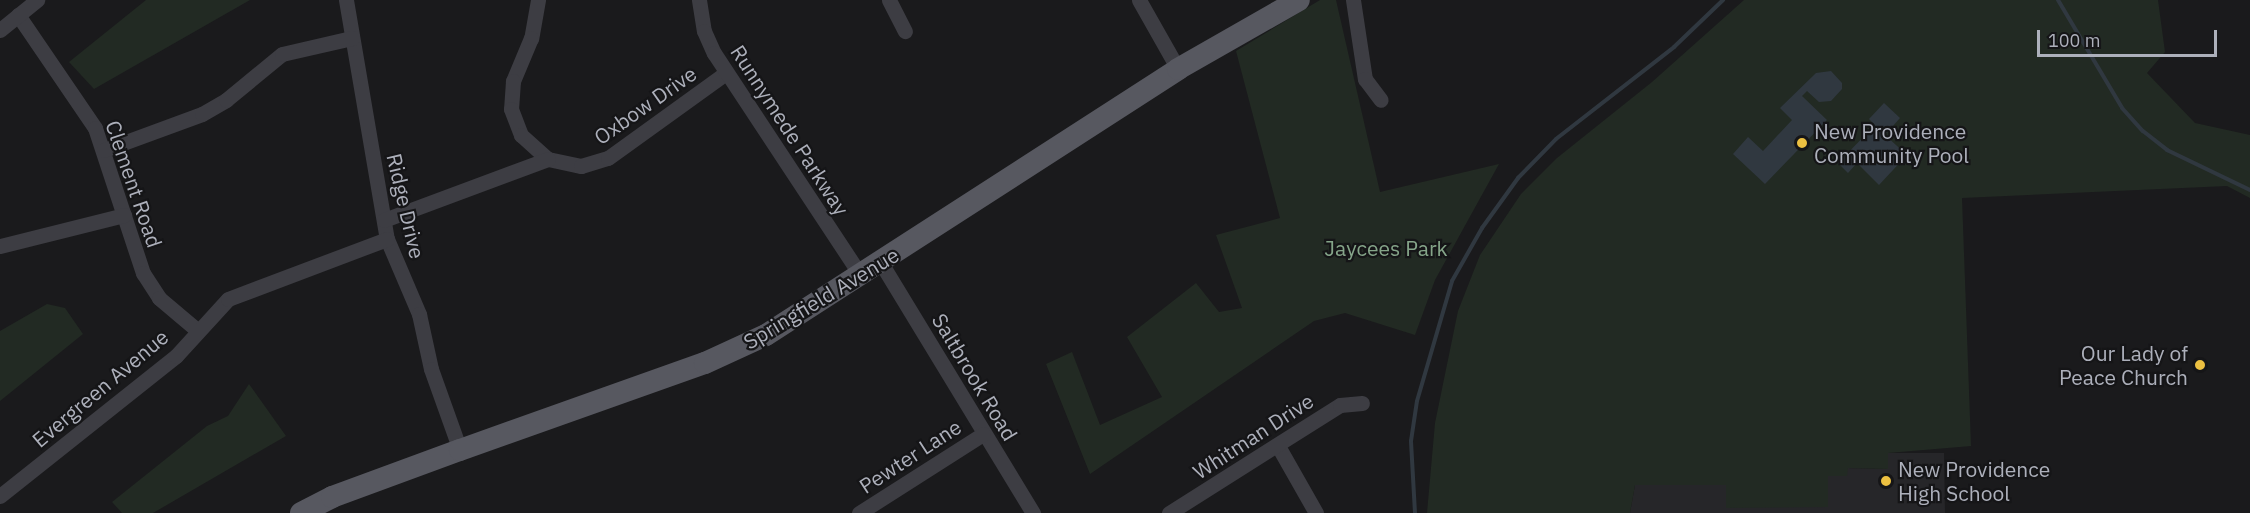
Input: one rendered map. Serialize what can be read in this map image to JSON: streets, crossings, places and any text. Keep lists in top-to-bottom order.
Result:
{
  "streets": {
    "main road": ["Springfield Avenue"],
    "street": [
      "Oxbow Drive",
      "Runnymede Parkway",
      "Clement Road",
      "Ridge Drive",
      "Saltbrook Road",
      "Evergreen Avenue",
      "Whitman Drive",
      "Pewter Lane"
    ]
  },
  "crossings": [
    ["Oxbow Drive", "Runnymede Parkway"],
    ["Runnymede Parkway", "Springfield Avenue"],
    ["Clement Road", "Evergreen Avenue"],
    ["Ridge Drive", "Springfield Avenue"],
    ["Ridge Drive", "Evergreen Avenue"],
    ["Springfield Avenue", "Saltbrook Road"],
    ["Saltbrook Road", "Pewter Lane"]
  ],
  "parks": ["Jaycees Park"],
  "places": ["New Providence Community Pool", "Our Lady of Peace Church", "New Providence High School"],
  "scale_bar": "100 m"
}
